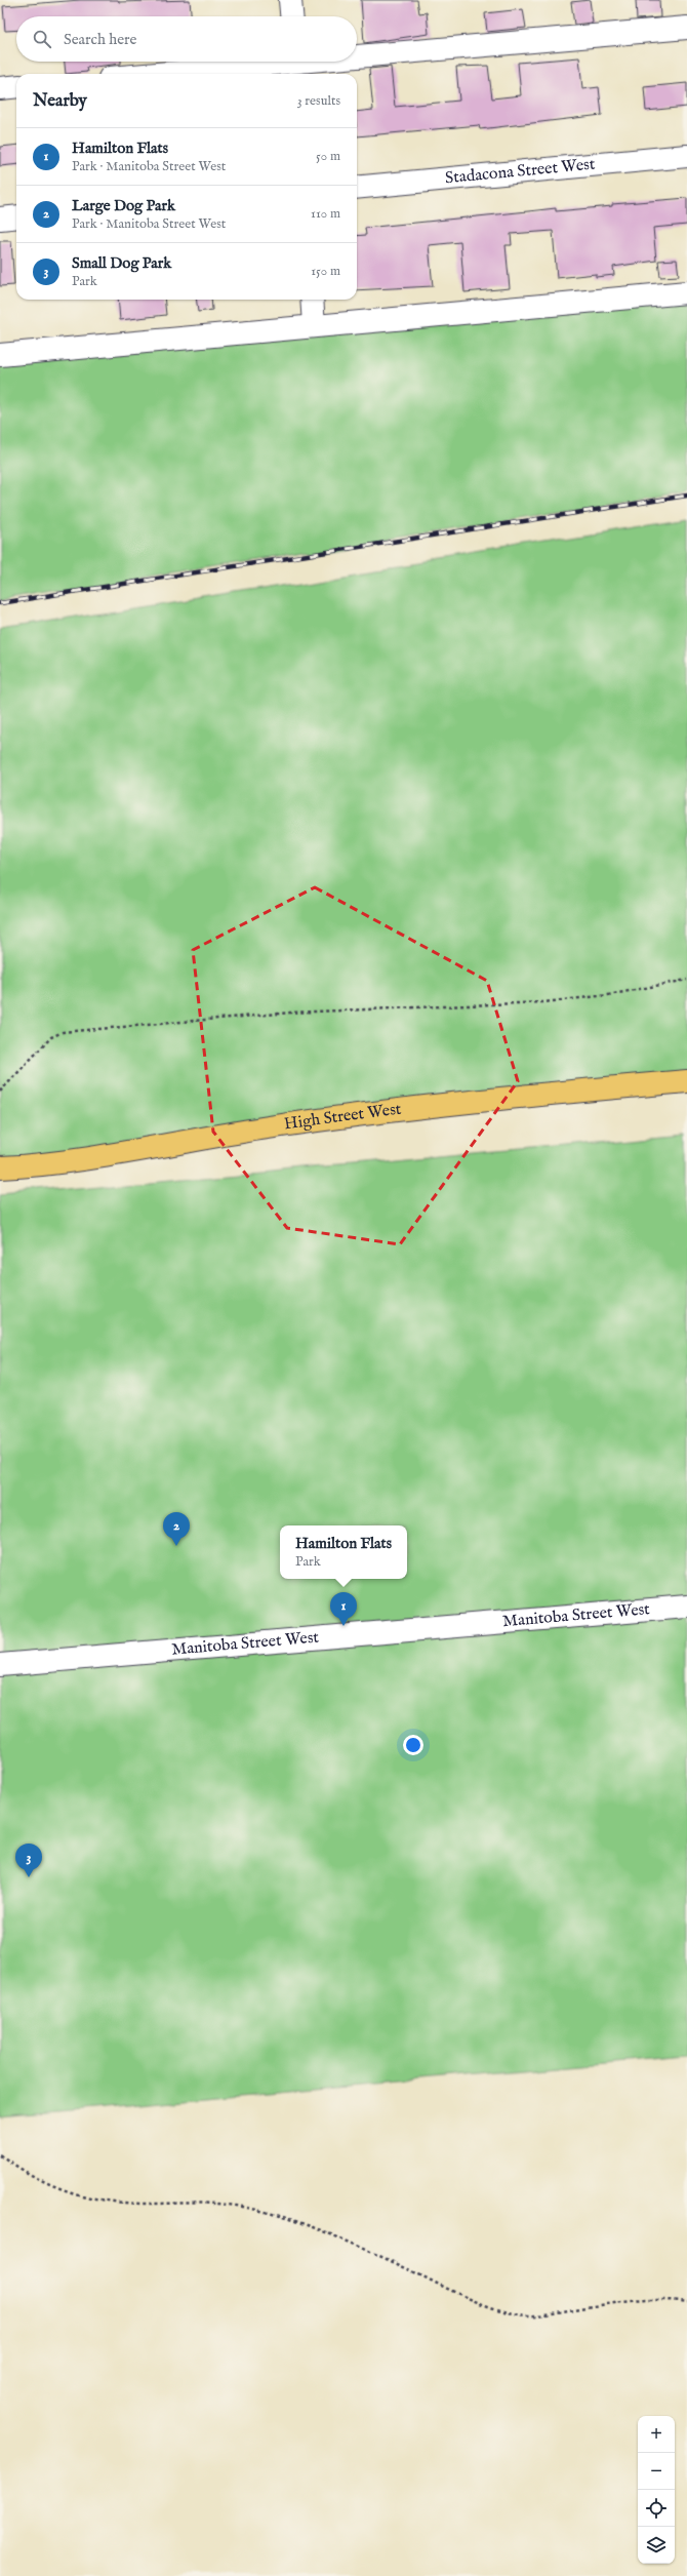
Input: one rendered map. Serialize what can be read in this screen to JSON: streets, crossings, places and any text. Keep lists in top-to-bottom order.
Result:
{
  "streets": {
    "main road": ["High Street West"],
    "street": ["Stadacona Street West", "Manitoba Street West"]
  },
  "page": {
    "search": "Search here",
    "heading": ["Nearby", "3 results"],
    "list": [
      {
        "mark": "1",
        "name": "Hamilton Flats",
        "note": "Park · Manitoba Street West",
        "value": "50 m"
      },
      {
        "mark": "2",
        "name": "Large Dog Park",
        "note": "Park · Manitoba Street West",
        "value": "110 m"
      },
      {
        "mark": "3",
        "name": "Small Dog Park",
        "note": "Park",
        "value": "150 m"
      }
    ],
    "pins": ["2", "1", "3"],
    "popup": ["Hamilton Flats", "Park"],
    "map_buttons": ["+", "−"]
  }
}
